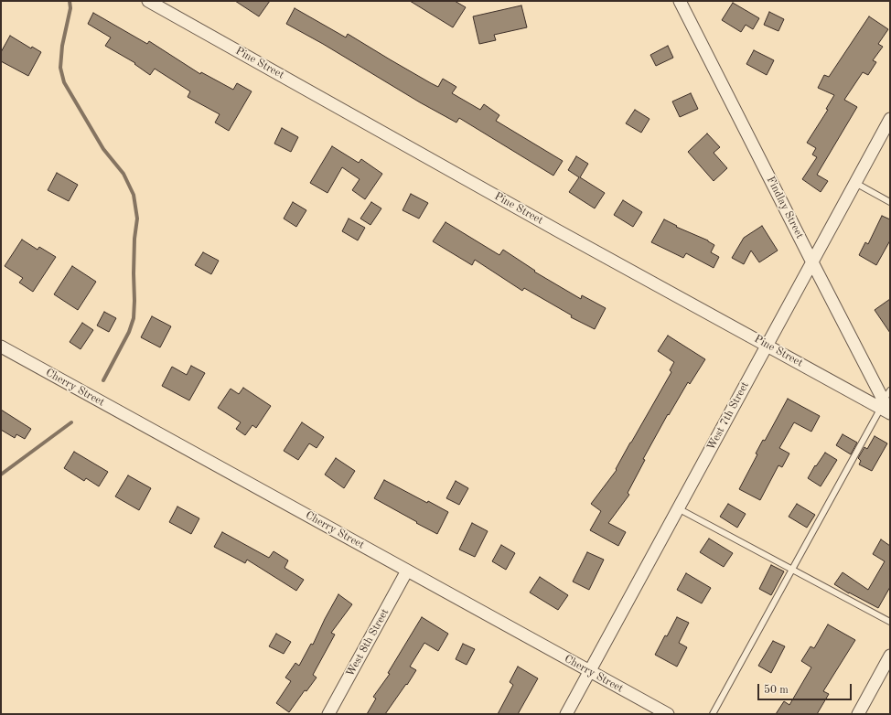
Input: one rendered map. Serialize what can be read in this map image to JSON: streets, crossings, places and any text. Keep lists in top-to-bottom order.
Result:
{
  "streets": {
    "street": [
      "Pine Street",
      "Findlay Street",
      "Cherry Street",
      "West 7th Street",
      "West 8th Street"
    ]
  },
  "crossings": [
    ["Pine Street", "Findlay Street"],
    ["Pine Street", "West 7th Street"],
    ["Findlay Street", "West 7th Street"],
    ["Cherry Street", "West 7th Street"],
    ["Cherry Street", "West 8th Street"]
  ],
  "scale_bar": "50 m"
}
